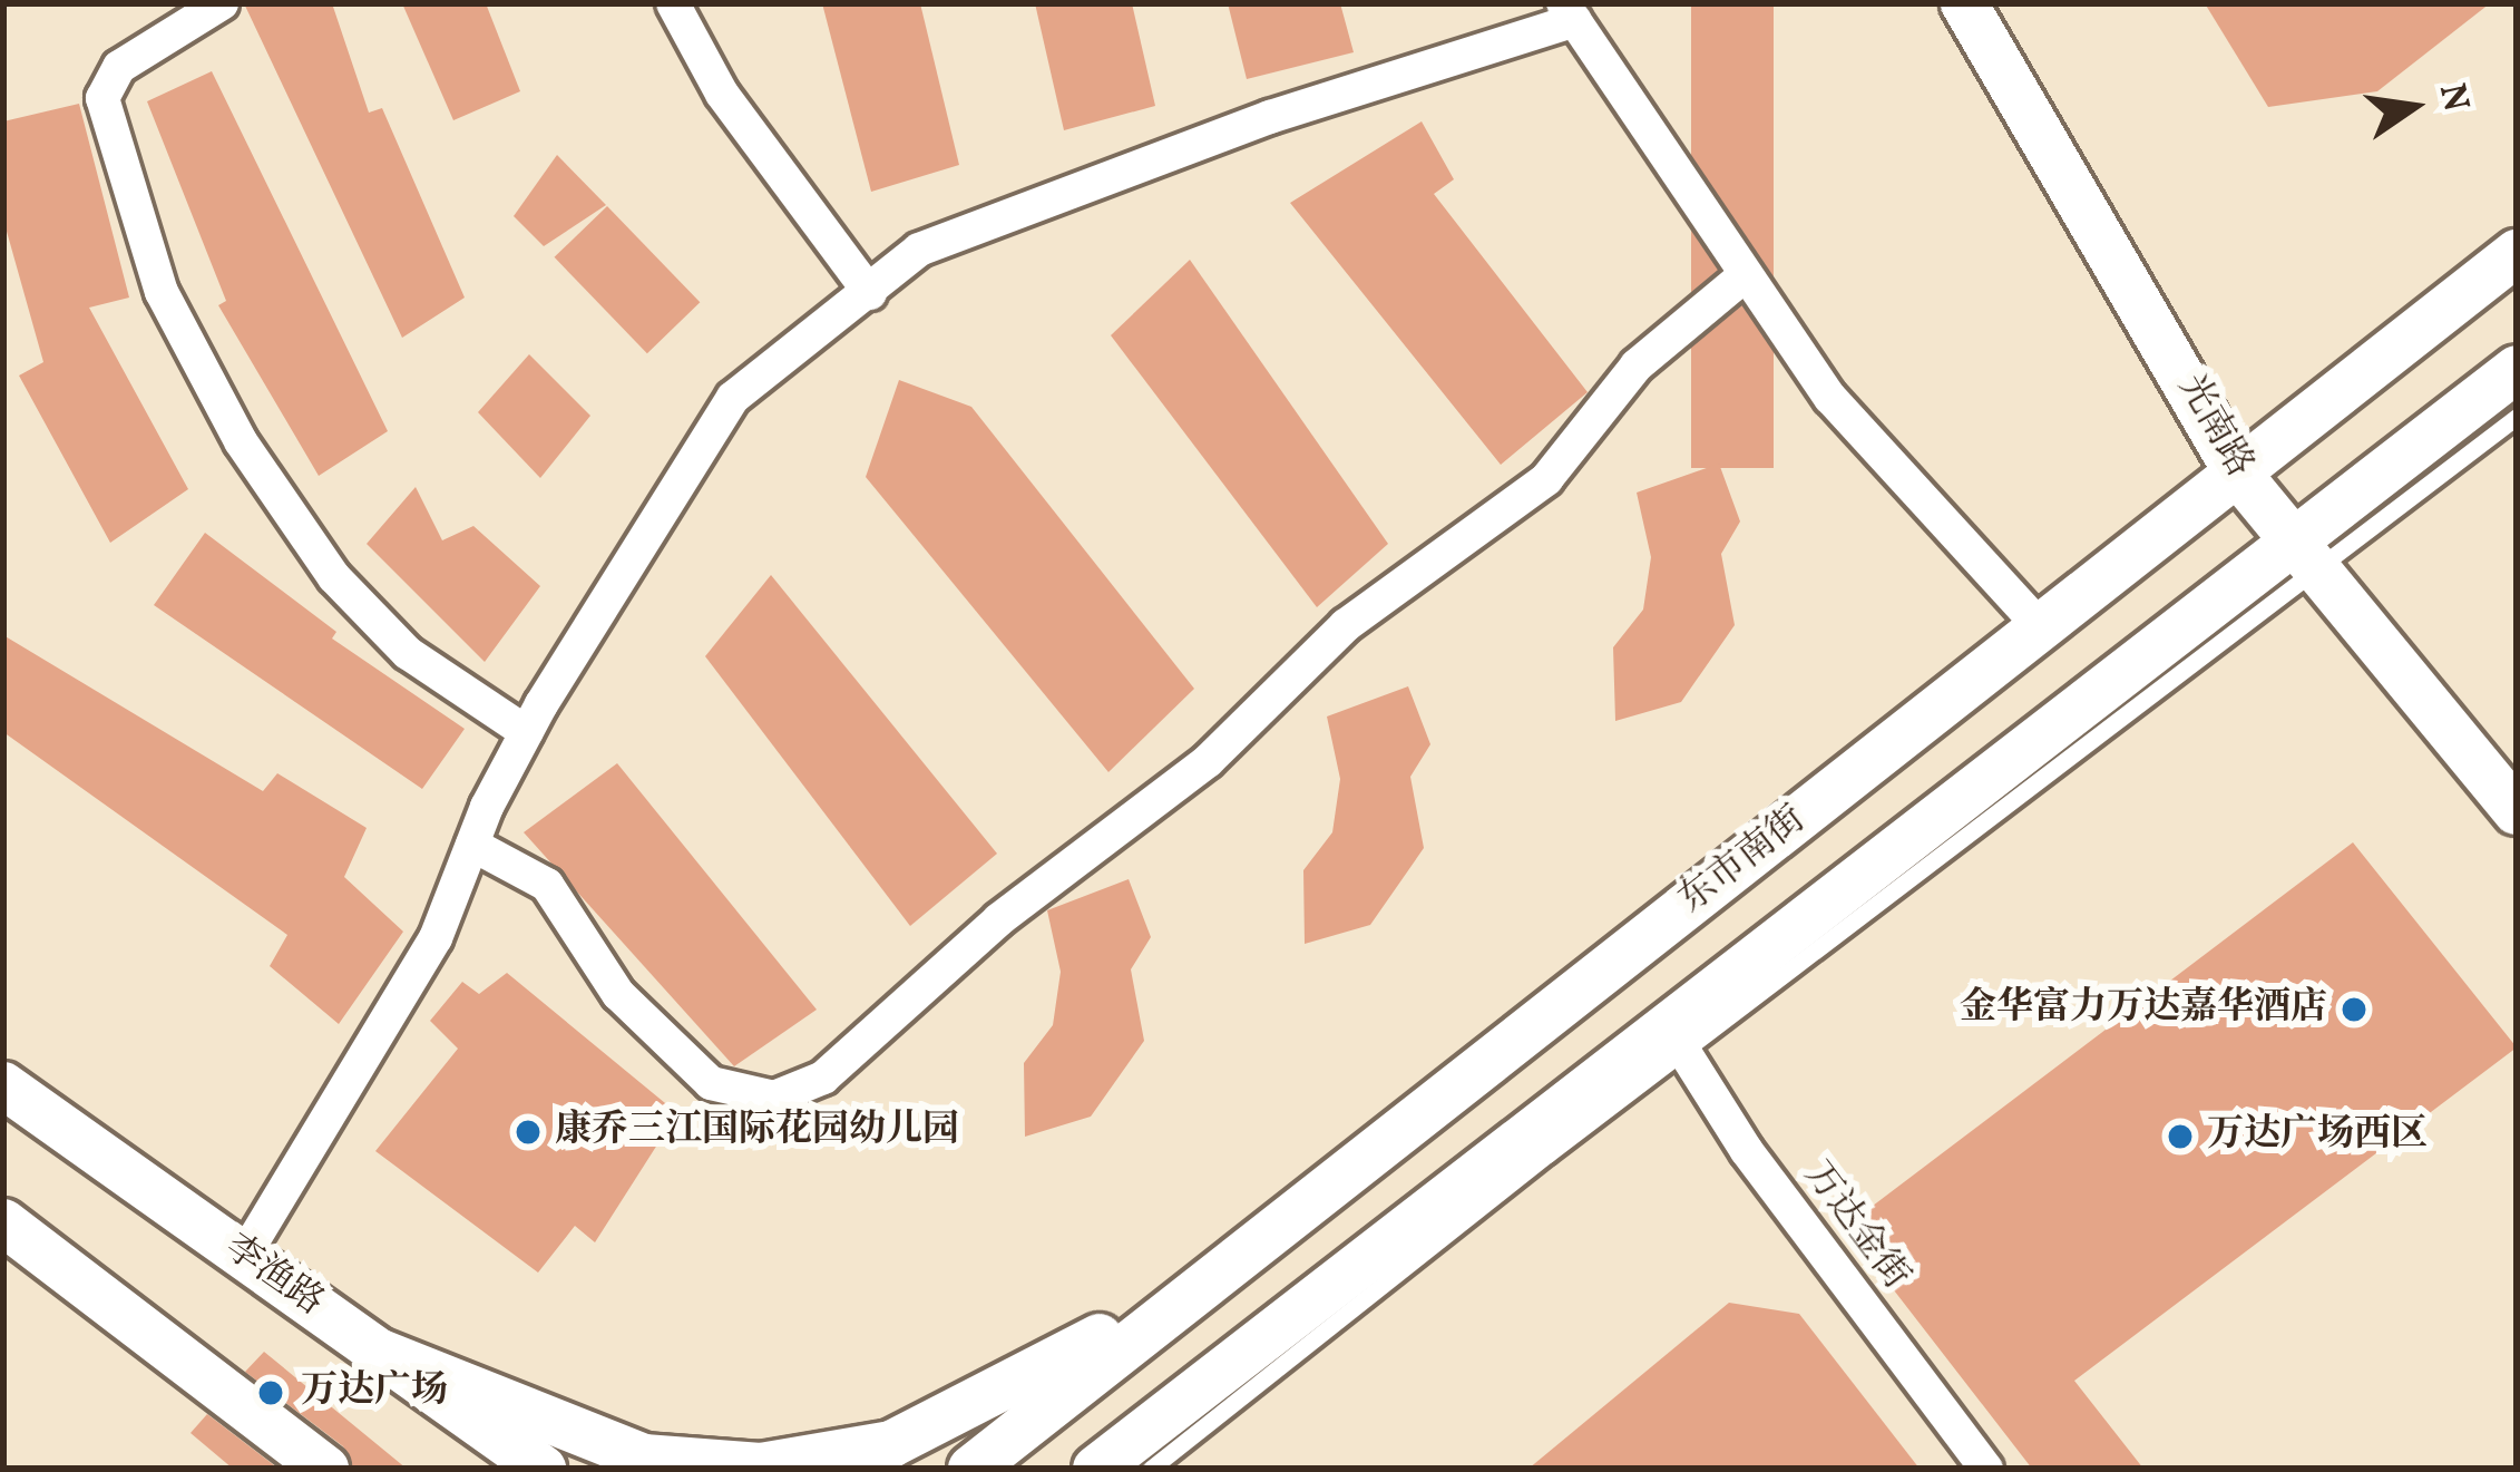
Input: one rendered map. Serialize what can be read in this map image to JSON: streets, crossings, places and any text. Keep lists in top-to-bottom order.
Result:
{
  "streets": {
    "main road": ["光南路", "东市南街", "李渔路"],
    "street": ["万达金街"]
  },
  "crossings": [
    ["光南路", "东市南街"]
  ],
  "places": [
    "金华富力万达嘉华酒店",
    "康乔三江国际花园幼儿园",
    "万达广场西区",
    "万达广场"
  ],
  "north": "right"
}
